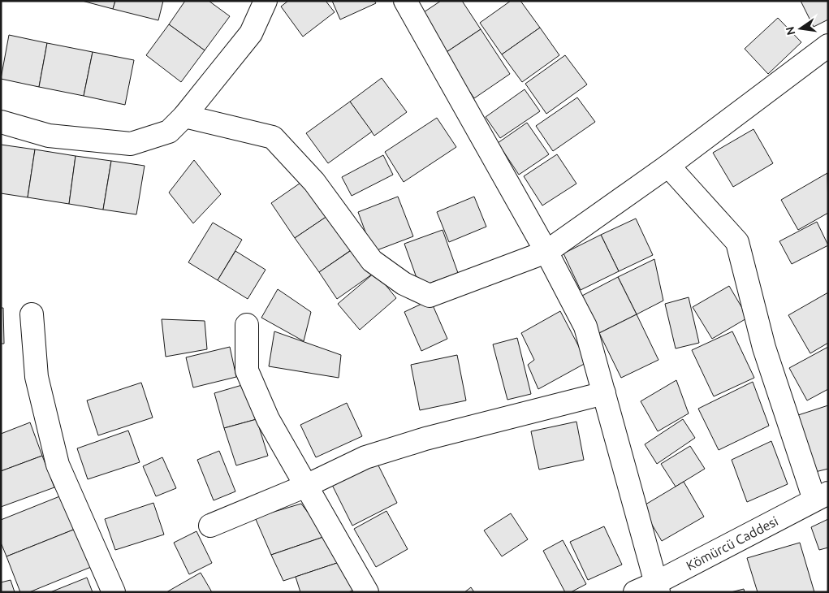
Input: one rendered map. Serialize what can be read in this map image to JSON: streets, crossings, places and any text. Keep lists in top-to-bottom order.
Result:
{
  "streets": {
    "street": ["Kömürcü Caddesi"]
  },
  "north": "left"
}
